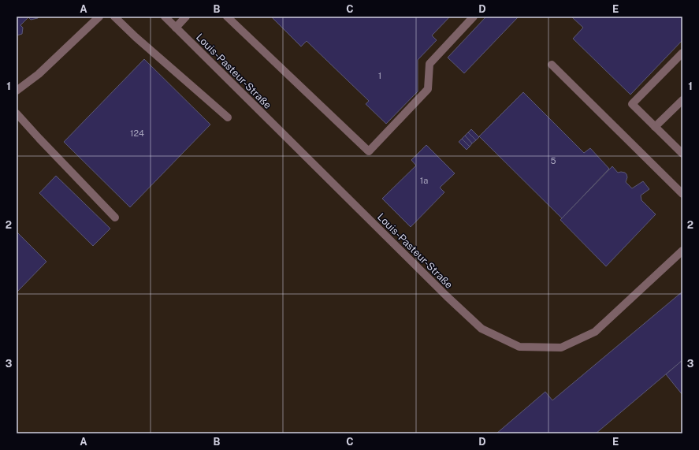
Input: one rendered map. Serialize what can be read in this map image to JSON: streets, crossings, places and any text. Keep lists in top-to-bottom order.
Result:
{
  "streets": {
    "street": ["Louis-Pasteur-Straße"]
  },
  "house_numbers": [
    "1",
    "124",
    "5",
    "1a"
  ],
  "grid": {
    "columns": [
      "A",
      "B",
      "C",
      "D",
      "E"
    ],
    "rows": ["1", "2", "3"]
  }
}
